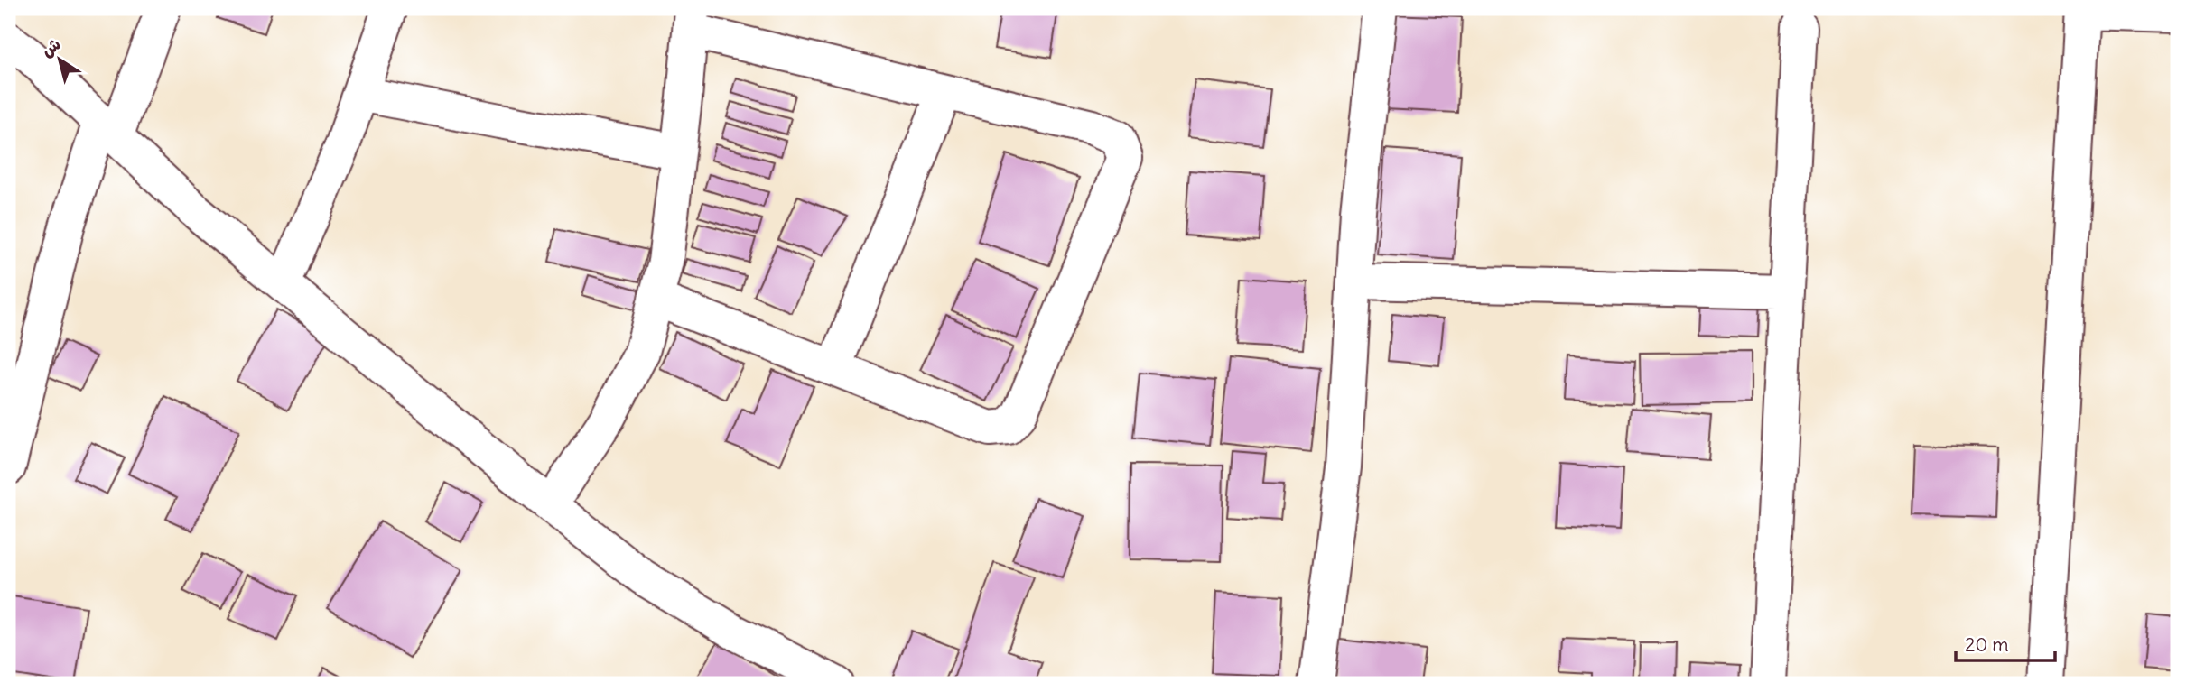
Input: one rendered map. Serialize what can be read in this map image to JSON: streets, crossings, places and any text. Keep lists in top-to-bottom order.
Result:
{
  "scale_bar": "20 m",
  "north": "top left"
}
